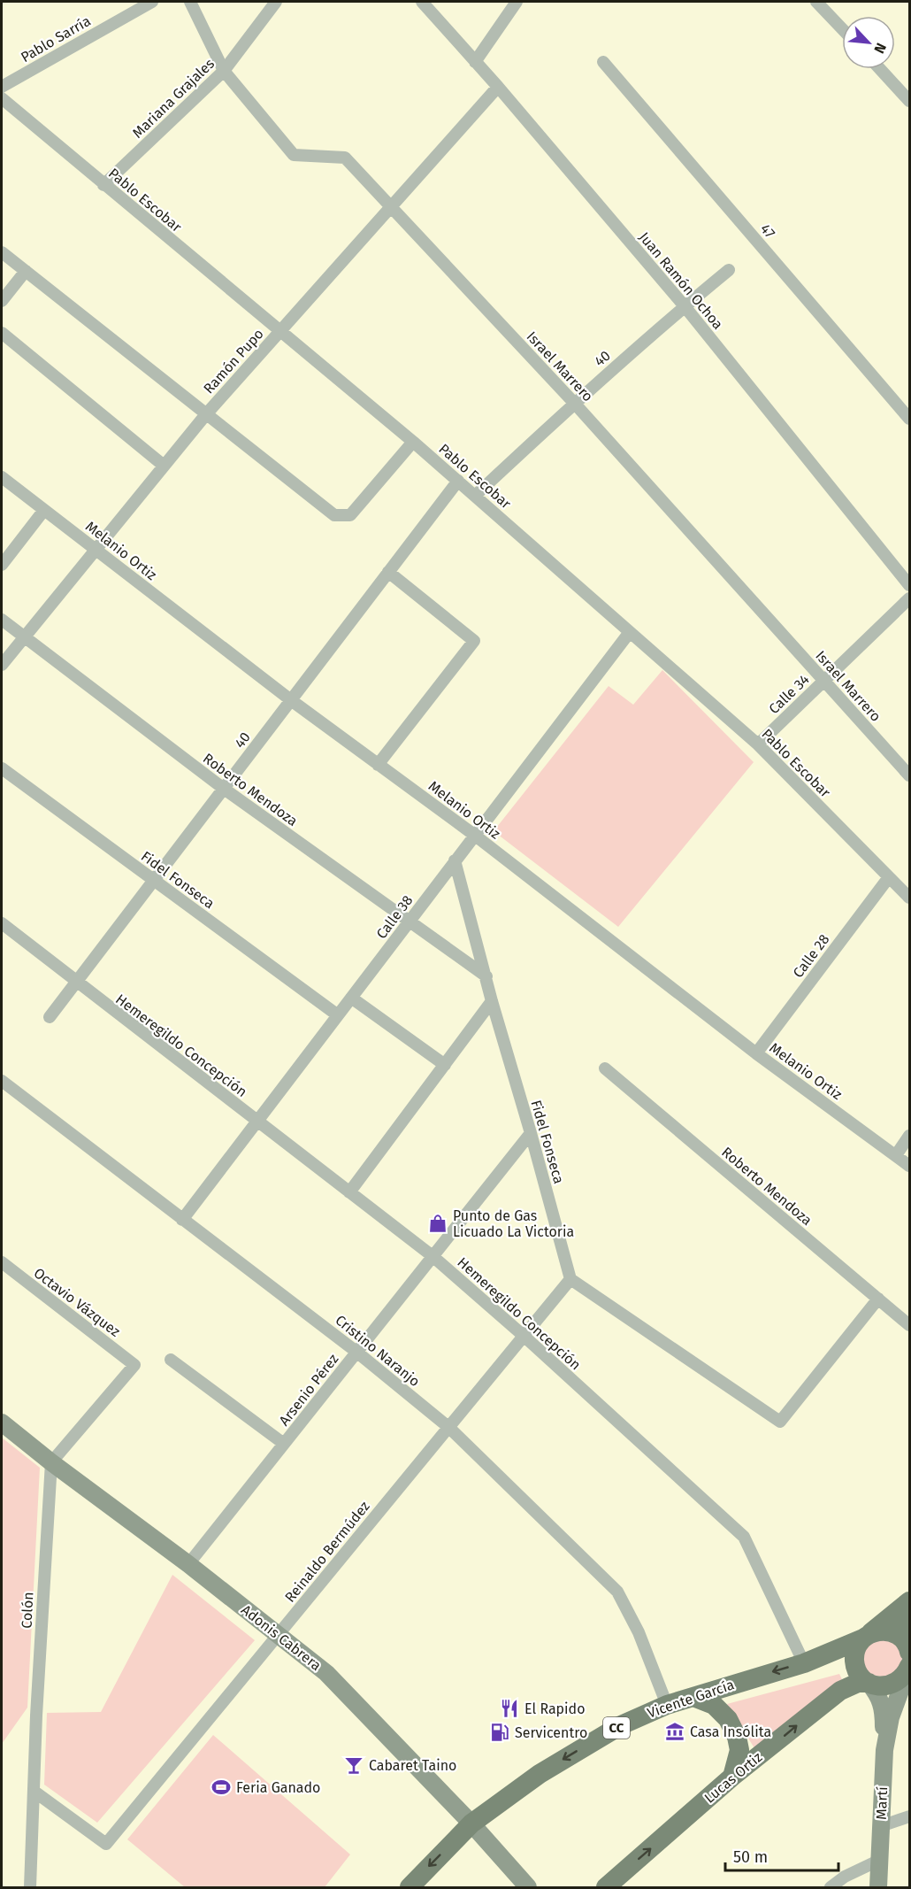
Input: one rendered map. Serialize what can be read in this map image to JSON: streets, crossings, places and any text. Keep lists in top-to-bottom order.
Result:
{
  "streets": {
    "main road": ["Vicente García", "CC", "Lucas Ortiz"],
    "street": [
      "Pablo Sarría",
      "Mariana Grajales",
      "Pablo Escobar",
      "47",
      "Juan Ramón Ochoa",
      "40",
      "Ramón Pupo",
      "Israel Marrero",
      "Melanio Ortiz",
      "Calle 34",
      "Roberto Mendoza",
      "Fidel Fonseca",
      "Calle 38",
      "Calle 28",
      "Hemeregildo Concepción",
      "Octavio Vázquez",
      "Cristino Naranjo",
      "Arsenio Pérez",
      "Reinaldo Bermúdez",
      "Colón",
      "Adonis Cabrera",
      "Martí"
    ]
  },
  "crossings": [
    ["Mariana Grajales", "Pablo Escobar"],
    ["Mariana Grajales", "Israel Marrero"],
    ["Pablo Escobar", "40"],
    ["Pablo Escobar", "Ramón Pupo"],
    ["Pablo Escobar", "Calle 34"],
    ["Pablo Escobar", "Calle 38"],
    ["Pablo Escobar", "Calle 28"],
    ["Juan Ramón Ochoa", "40"],
    ["Juan Ramón Ochoa", "Ramón Pupo"],
    ["40", "Israel Marrero"],
    ["40", "Melanio Ortiz"],
    ["40", "Roberto Mendoza"],
    ["40", "Fidel Fonseca"],
    ["40", "Hemeregildo Concepción"],
    ["Ramón Pupo", "Israel Marrero"],
    ["Ramón Pupo", "Melanio Ortiz"],
    ["Ramón Pupo", "Roberto Mendoza"],
    ["Israel Marrero", "Calle 34"],
    ["Melanio Ortiz", "Calle 38"],
    ["Melanio Ortiz", "Calle 28"],
    ["Roberto Mendoza", "Fidel Fonseca"],
    ["Roberto Mendoza", "Calle 38"],
    ["Fidel Fonseca", "Calle 38"],
    ["Fidel Fonseca", "Arsenio Pérez"],
    ["Fidel Fonseca", "Reinaldo Bermúdez"],
    ["Calle 38", "Hemeregildo Concepción"],
    ["Calle 38", "Cristino Naranjo"],
    ["Hemeregildo Concepción", "Arsenio Pérez"],
    ["Hemeregildo Concepción", "Reinaldo Bermúdez"],
    ["Hemeregildo Concepción", "Vicente García"],
    ["Octavio Vázquez", "Colón"],
    ["Octavio Vázquez", "Adonis Cabrera"],
    ["Cristino Naranjo", "Arsenio Pérez"],
    ["Cristino Naranjo", "Reinaldo Bermúdez"],
    ["Cristino Naranjo", "Vicente García"],
    ["Arsenio Pérez", "Adonis Cabrera"],
    ["Reinaldo Bermúdez", "Colón"],
    ["Reinaldo Bermúdez", "Adonis Cabrera"],
    ["Colón", "Adonis Cabrera"],
    ["Adonis Cabrera", "Vicente García"],
    ["Vicente García", "CC"],
    ["Lucas Ortiz", "Martí"]
  ],
  "one_way": ["Vicente García", "Lucas Ortiz"],
  "places": {
    "shop": ["Punto de Gas Licuado La Victoria"],
    "restaurant": ["El Rapido"],
    "museum": ["Casa Insólita"],
    "fuel station": ["Servicentro"],
    "bar": ["Cabaret Taino"],
    "sports": ["Feria Ganado"]
  },
  "scale_bar": "50 m",
  "north": "bottom right"
}
